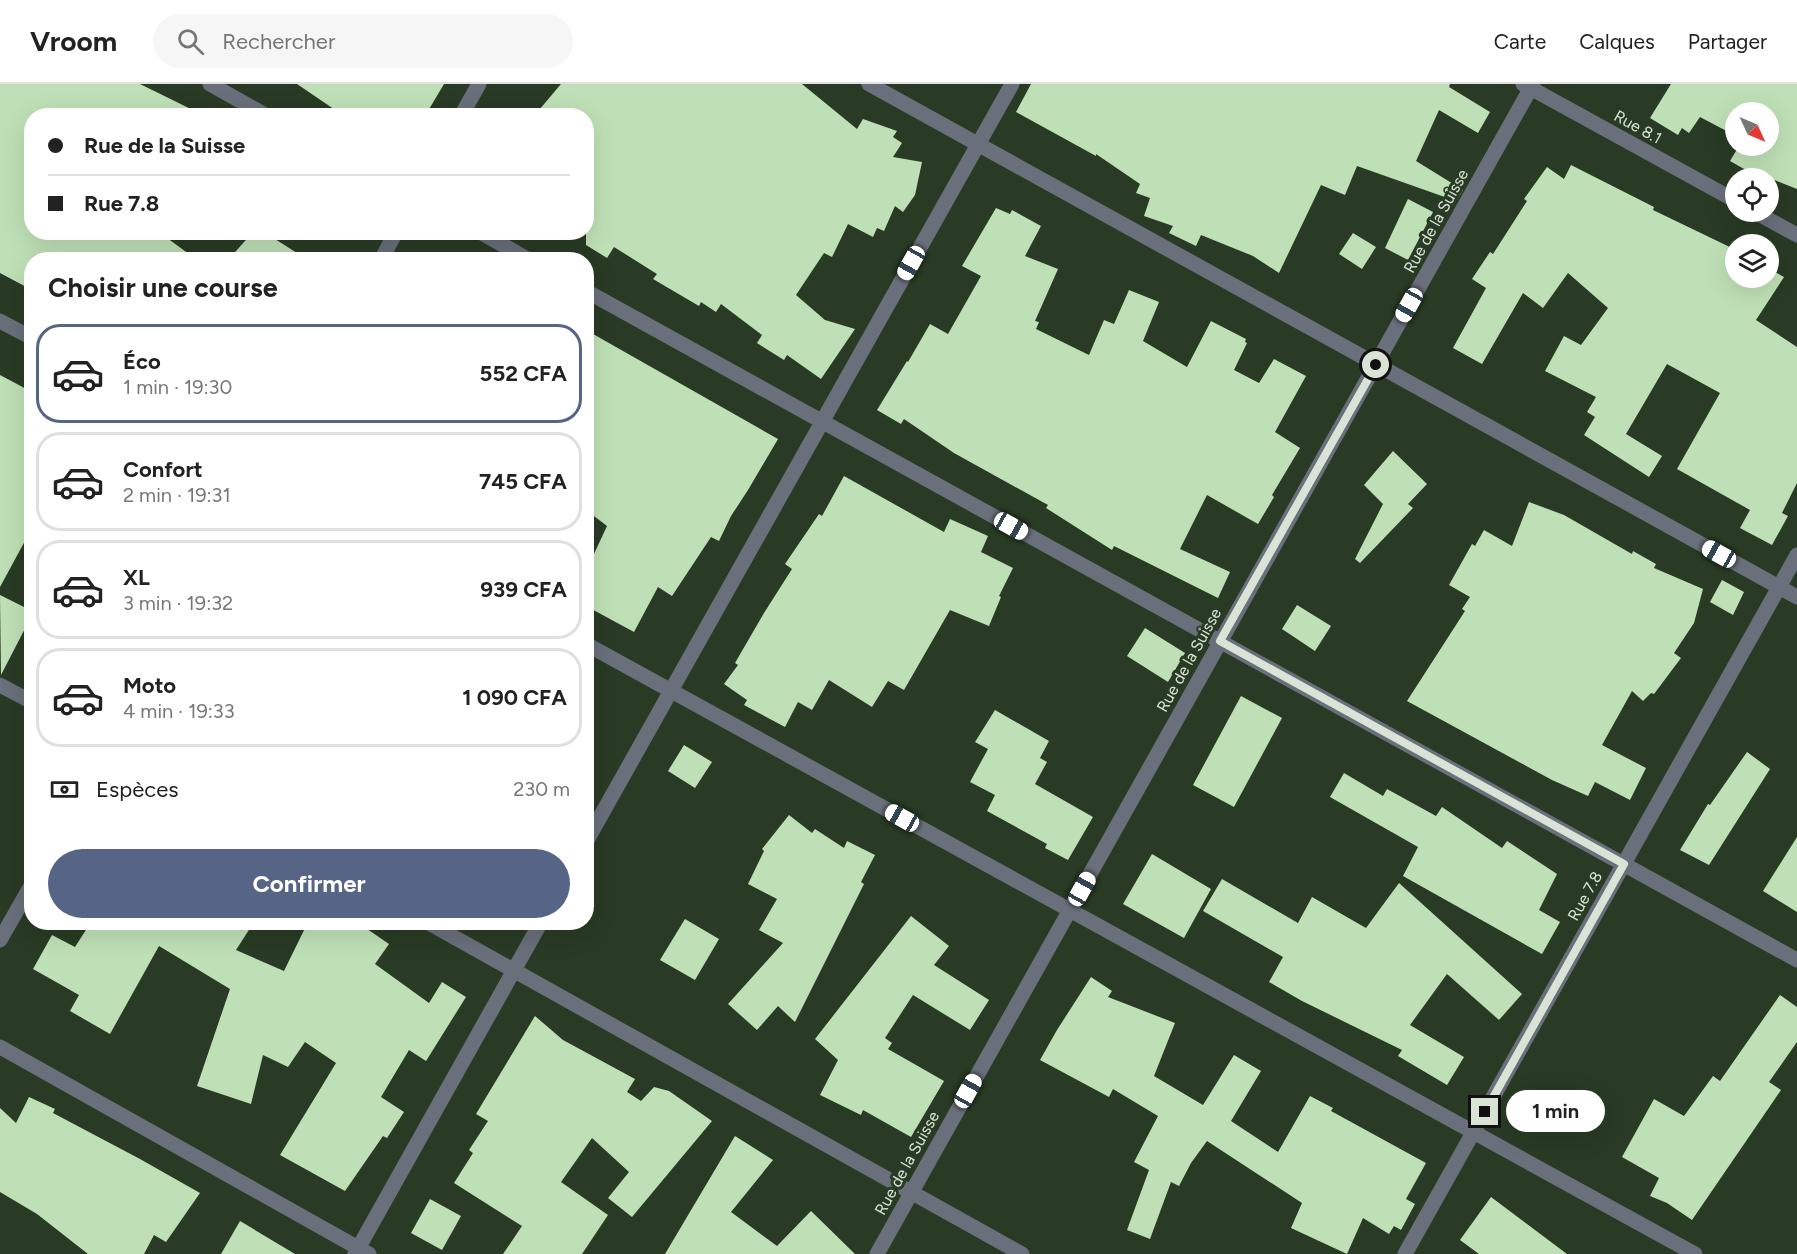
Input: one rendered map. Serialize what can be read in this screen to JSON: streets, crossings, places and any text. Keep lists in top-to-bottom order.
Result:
{
  "streets": {
    "street": ["Rue 8.1", "Rue de la Suisse", "Rue 7.8"]
  },
  "crossings": [
    ["Rue 8.1", "Rue de la Suisse"]
  ],
  "north": "bottom right",
  "page": {
    "header": "Vroom",
    "search": "Rechercher",
    "nav": ["Carte", "Calques", "Partager"],
    "banner": ["Rue de la Suisse", "Rue 7.8"],
    "heading": "Choisir une course",
    "list": [
      {
        "name": "Éco",
        "note": "1 min · 19:30",
        "value": "552 CFA"
      },
      {
        "name": "Confort",
        "note": "2 min · 19:31",
        "value": "745 CFA"
      },
      {
        "name": "XL",
        "note": "3 min · 19:32",
        "value": "939 CFA"
      },
      {
        "name": "Moto",
        "note": "4 min · 19:33",
        "value": "1 090 CFA"
      }
    ],
    "pay": ["Espèces", "230 m"],
    "buttons": "Confirmer",
    "bubble": "1 min"
  }
}
